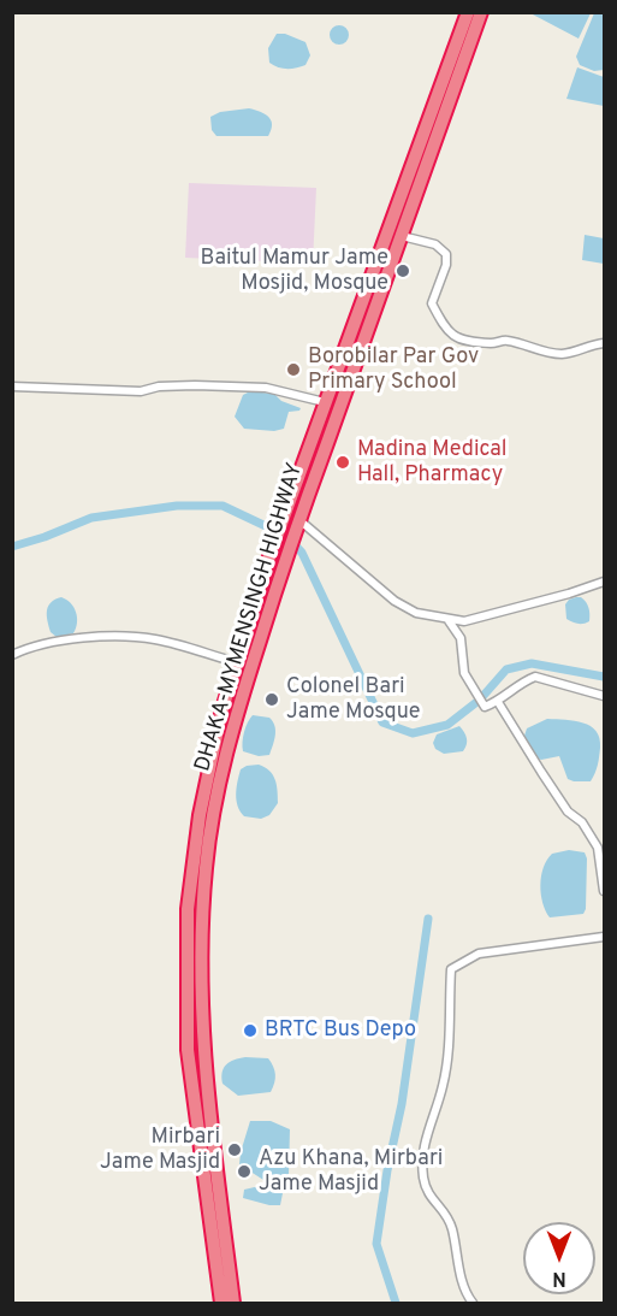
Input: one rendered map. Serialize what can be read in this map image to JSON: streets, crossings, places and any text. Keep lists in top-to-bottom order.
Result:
{
  "streets": {
    "highway": ["DHAKA-MYMENSINGH HIGHWAY"]
  },
  "places": [
    "Baitul Mamur Jame Mosjid, Mosque",
    "Borobilar Par Gov Primary School",
    "Madina Medical Hall, Pharmacy",
    "Colonel Bari Jame Mosque",
    "BRTC Bus Depo",
    "Mirbari Jame Masjid",
    "Azu Khana, Mirbari Jame Masjid"
  ],
  "north": "bottom"
}
